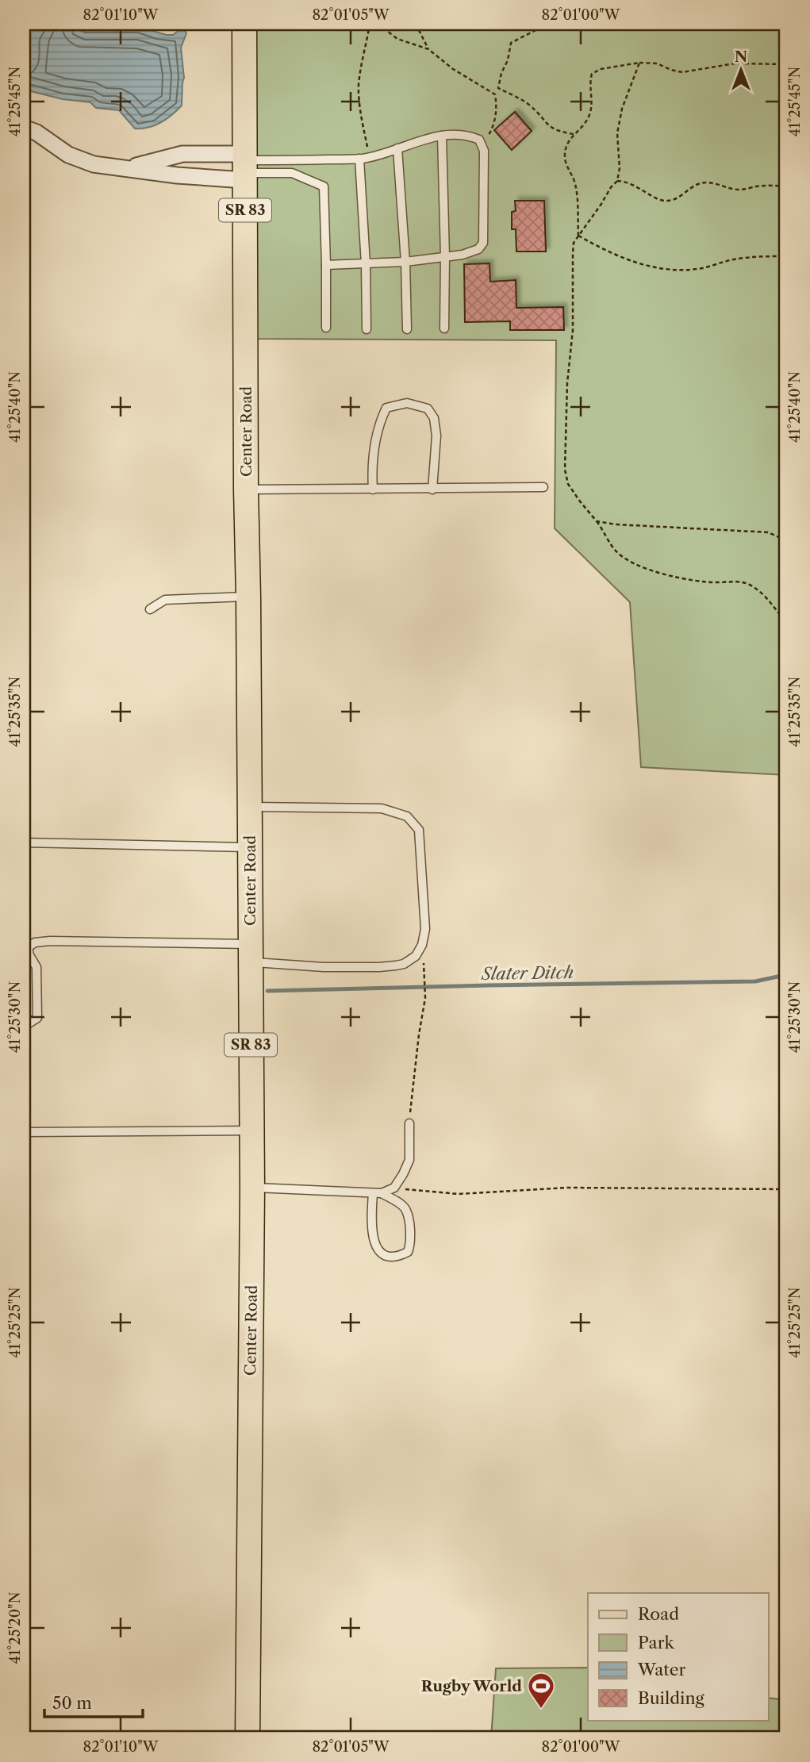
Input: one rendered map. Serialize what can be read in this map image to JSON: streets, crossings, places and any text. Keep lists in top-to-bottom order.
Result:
{
  "streets": {
    "main road": ["SR 83", "Center Road"]
  },
  "water": ["Slater Ditch"],
  "places": {
    "sports": ["Rugby World"]
  },
  "legend": [
    "Road",
    "Park",
    "Water",
    "Building"
  ],
  "scale_bar": "50 m",
  "north": "top",
  "coordinates": [
    "82°01'10\"W",
    "82°01'05\"W",
    "82°01'00\"W",
    "41°25'45\"N",
    "41°25'40\"N",
    "41°25'35\"N",
    "41°25'30\"N",
    "41°25'25\"N",
    "41°25'20\"N"
  ]
}
